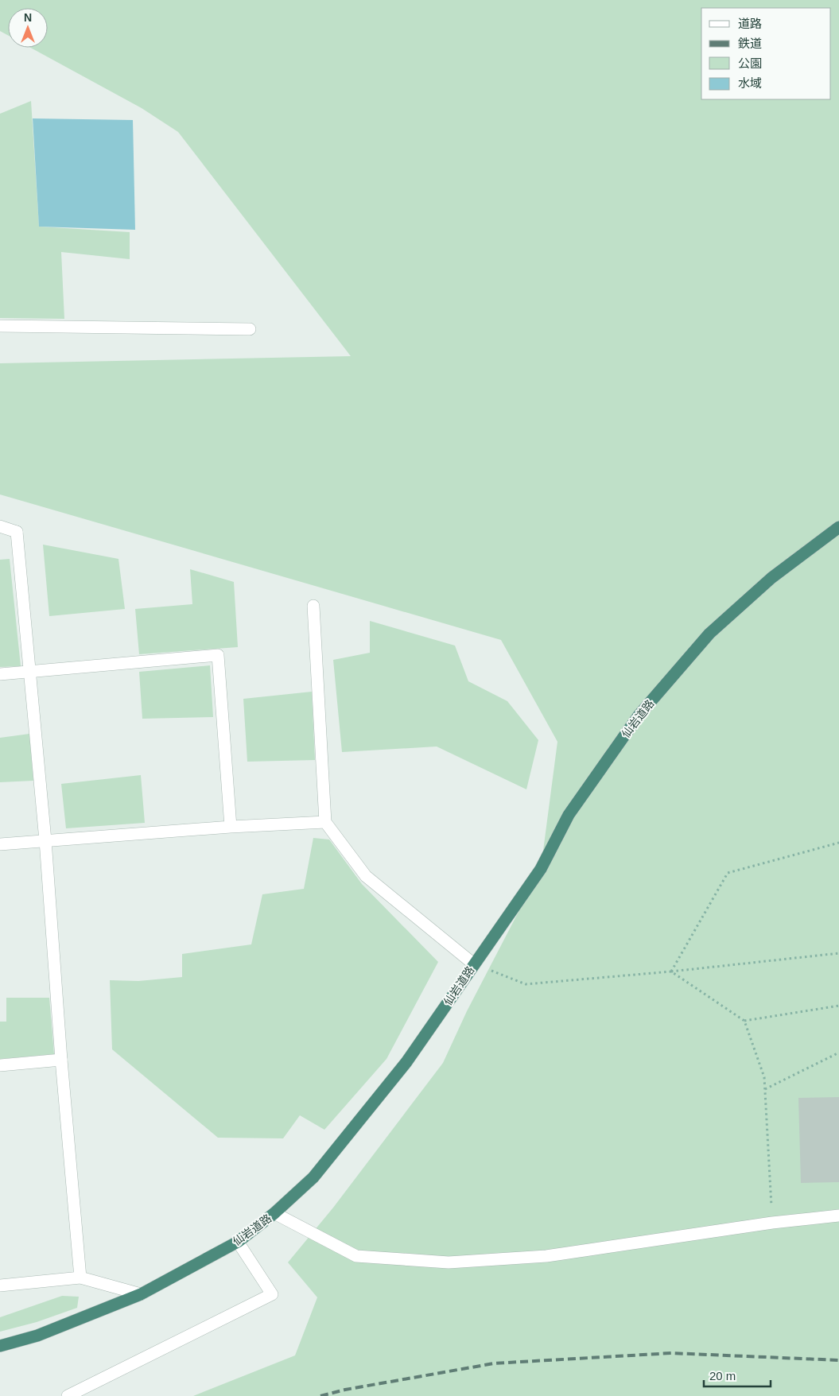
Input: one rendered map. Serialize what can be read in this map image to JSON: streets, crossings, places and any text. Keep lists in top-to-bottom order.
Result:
{
  "streets": {
    "highway": ["仙岩道路"]
  },
  "legend": [
    "道路",
    "鉄道",
    "公園",
    "水域"
  ],
  "scale_bar": "20 m",
  "north": "top"
}
